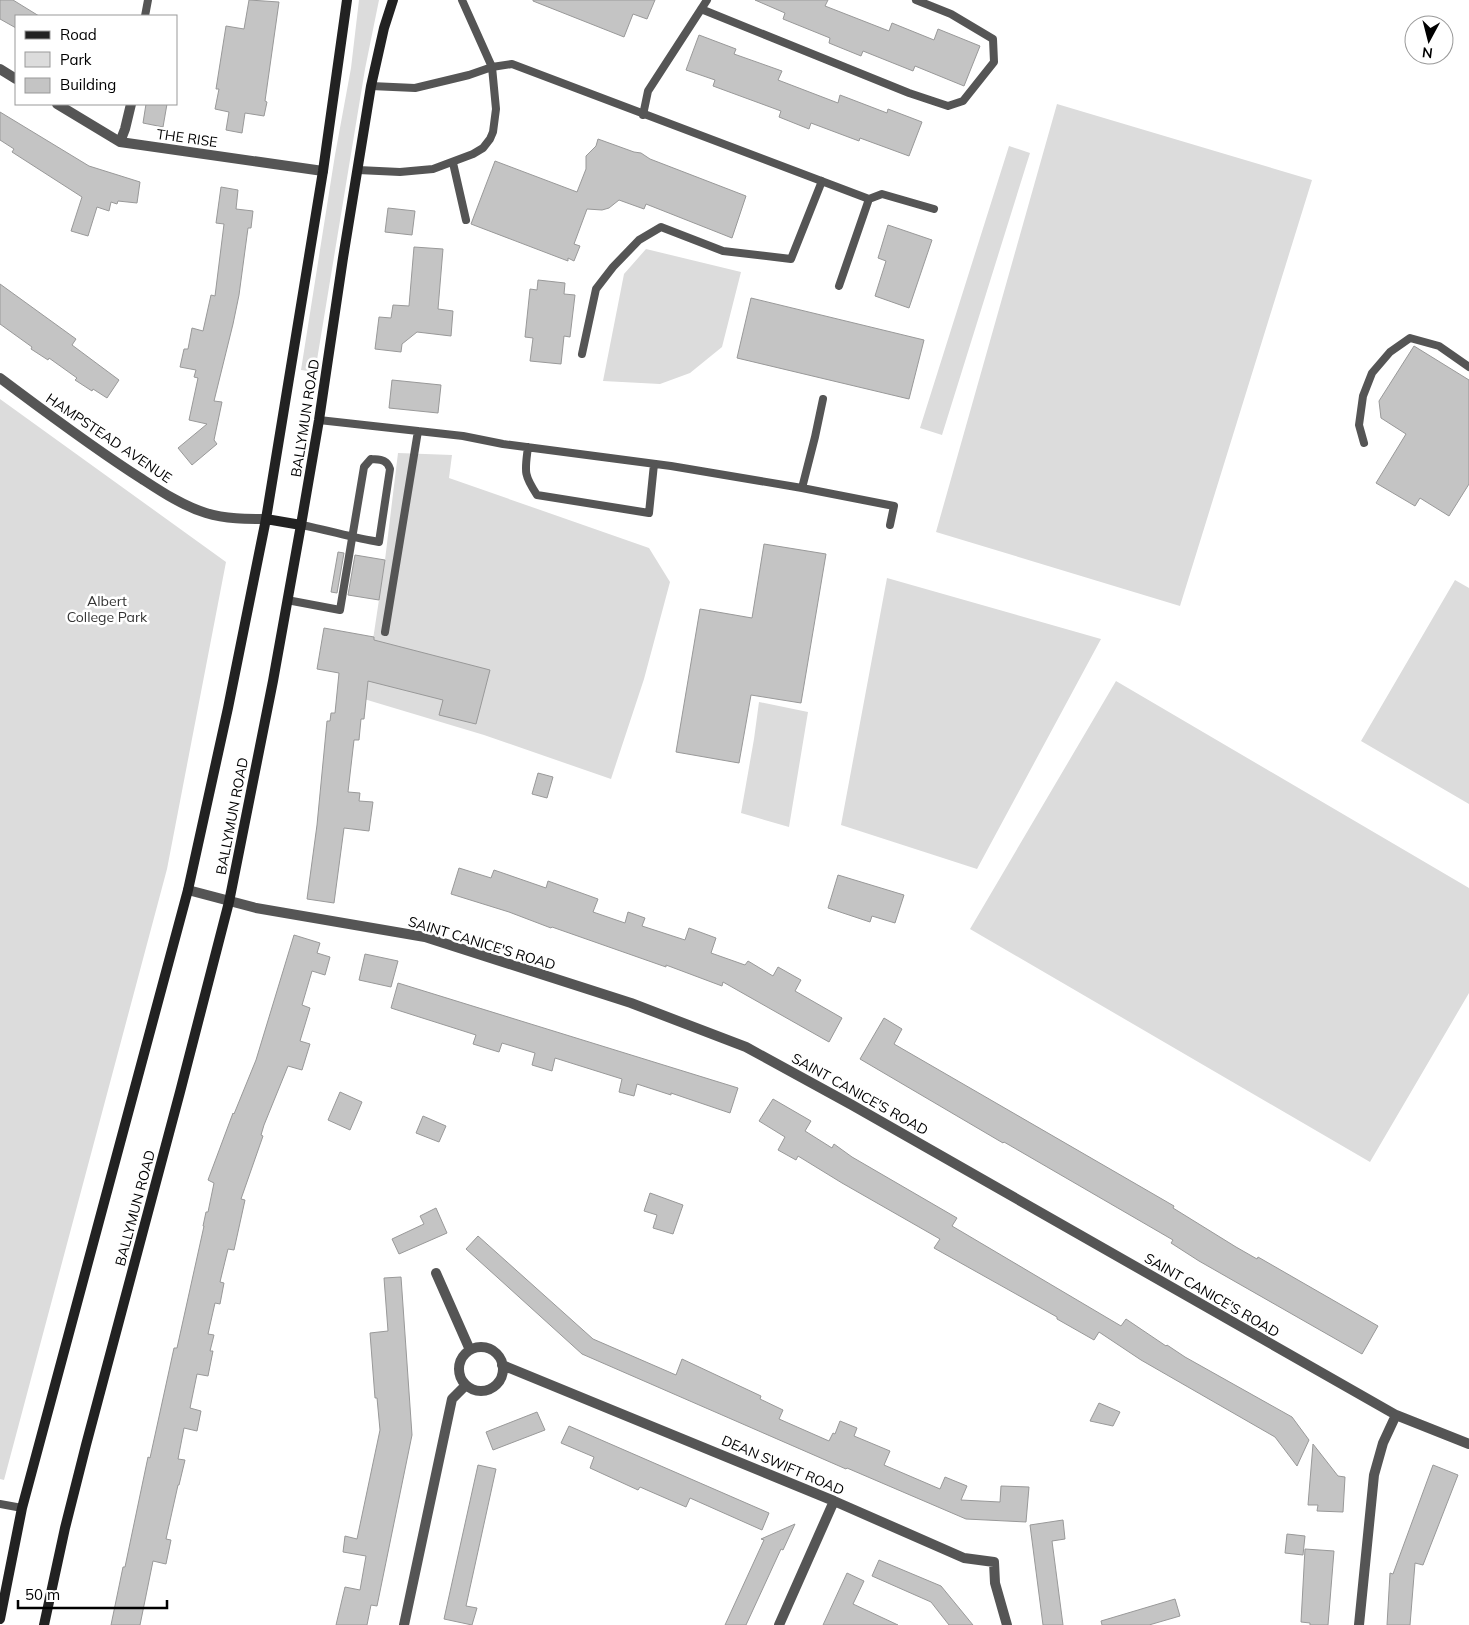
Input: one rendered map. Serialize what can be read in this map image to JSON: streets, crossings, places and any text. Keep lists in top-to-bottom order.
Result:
{
  "streets": {
    "main road": ["BALLYMUN ROAD"],
    "street": [
      "THE RISE",
      "HAMPSTEAD AVENUE",
      "SAINT CANICE'S ROAD",
      "DEAN SWIFT ROAD"
    ]
  },
  "crossings": [
    ["THE RISE", "BALLYMUN ROAD"],
    ["BALLYMUN ROAD", "HAMPSTEAD AVENUE"],
    ["BALLYMUN ROAD", "SAINT CANICE'S ROAD"]
  ],
  "parks": ["Albert College Park"],
  "legend": ["Road", "Park", "Building"],
  "scale_bar": "50 m",
  "north": "bottom"
}
